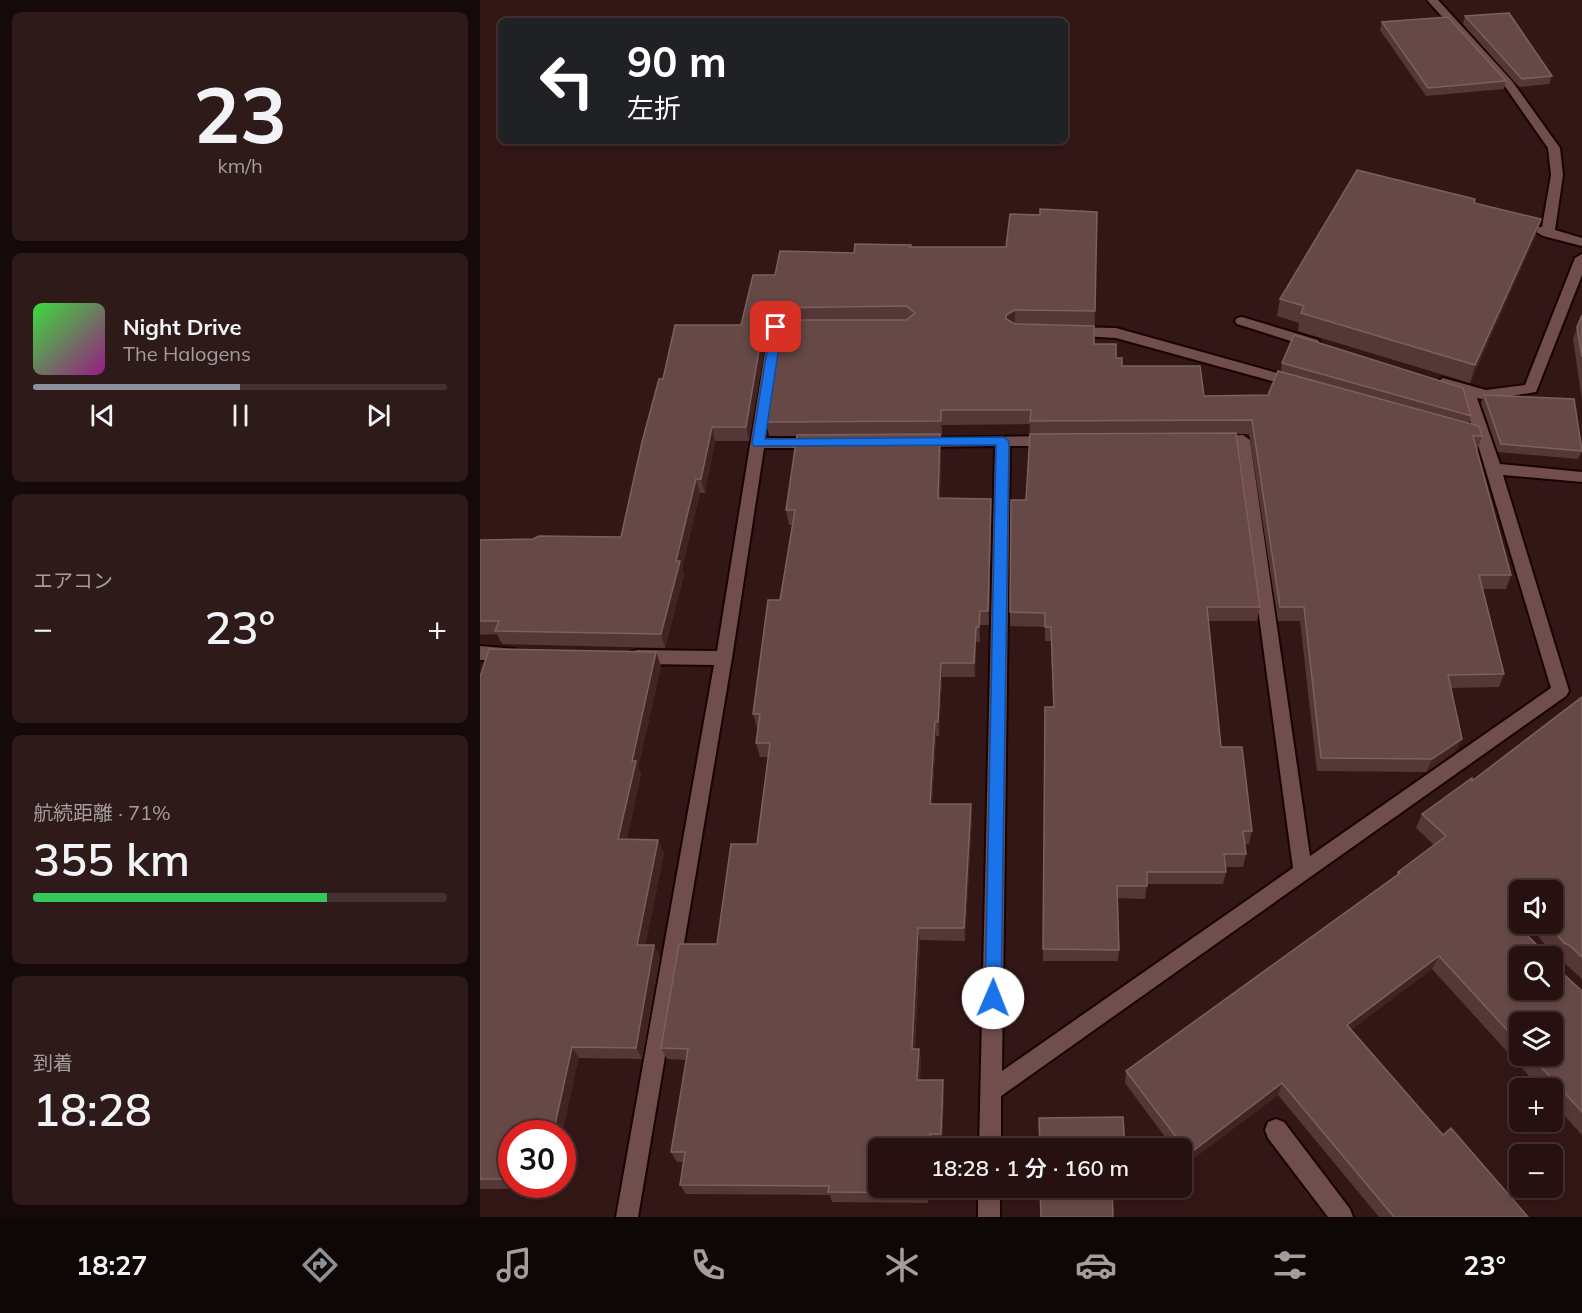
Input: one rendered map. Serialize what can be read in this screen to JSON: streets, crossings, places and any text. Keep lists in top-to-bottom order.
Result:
{
  "page": {
    "tile": [
      ["23", "km/h"],
      "エアコン",
      ["航続距離 · 71%", "355 km"],
      ["到着", "18:28"]
    ],
    "turn": ["90 m", "左折"],
    "song": ["Night Drive", "The Halogens"],
    "heat": ["−", "23°", "+"],
    "map_buttons": ["+", "−"],
    "limit": "30",
    "trip": "18:28 · 1 分 · 160 m",
    "tabs": ["18:27", "23°"]
  }
}
